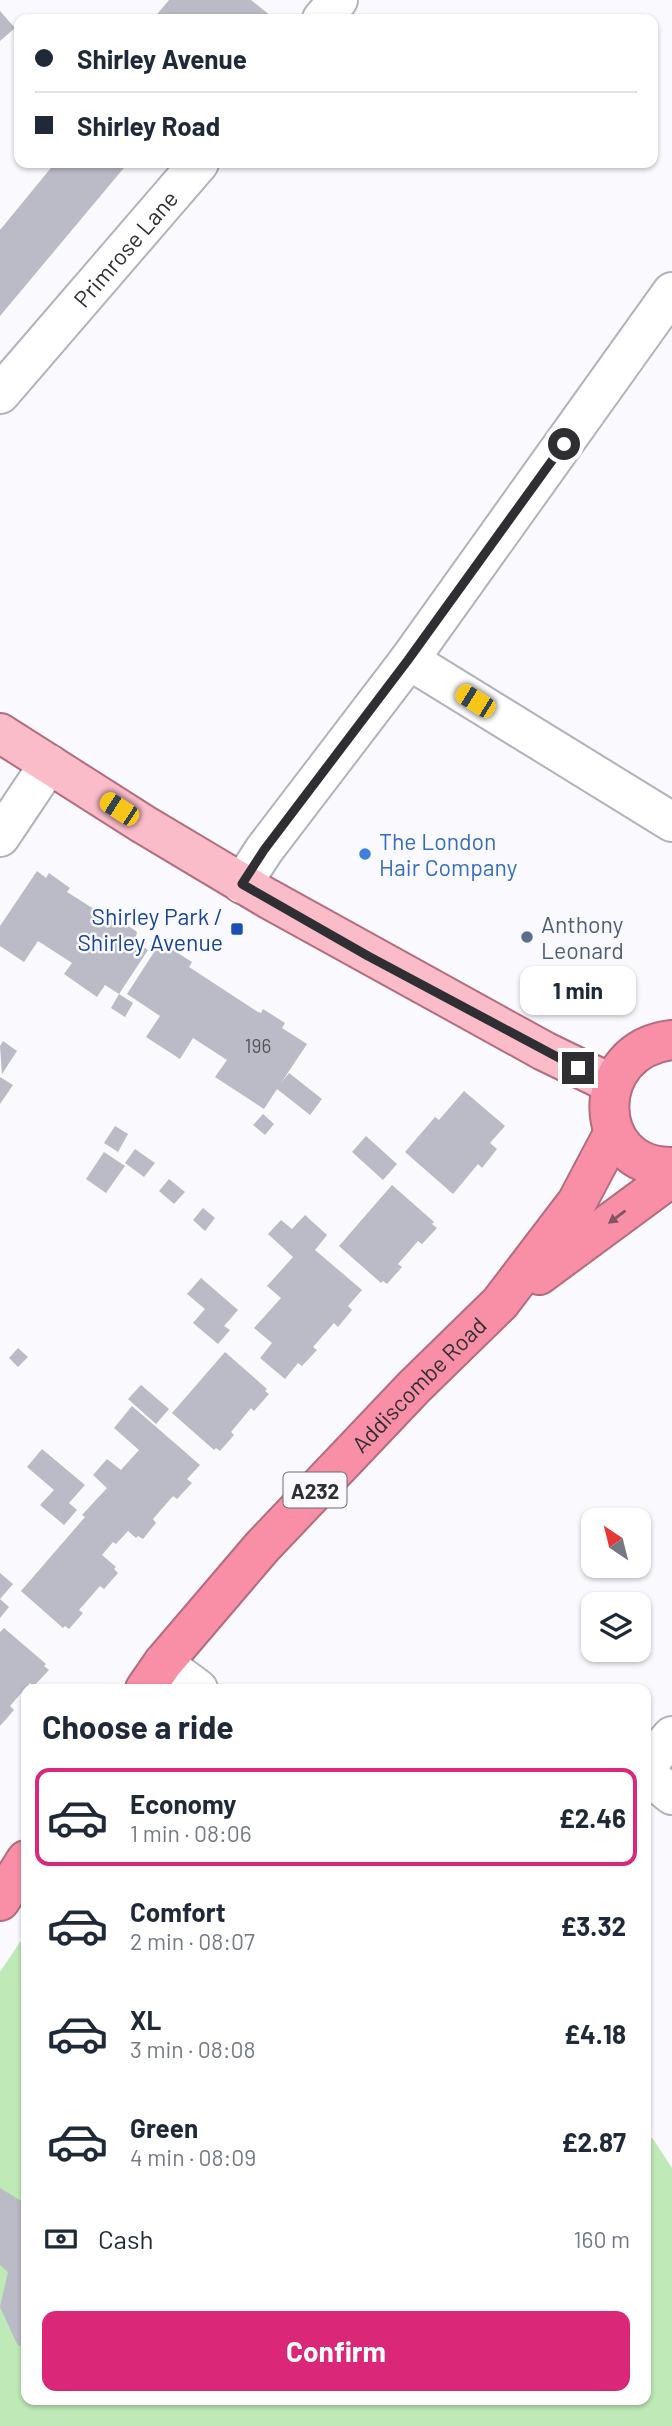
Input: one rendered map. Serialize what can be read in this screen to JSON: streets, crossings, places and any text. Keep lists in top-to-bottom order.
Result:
{
  "streets": {
    "highway": ["Addiscombe Road", "A232"],
    "street": ["Primrose Lane"]
  },
  "places": {
    "other": ["The London Hair Company", "Anthony Leonard"],
    "transit": ["Shirley Park / Shirley Avenue"]
  },
  "house_numbers": ["196"],
  "north": "top left",
  "page": {
    "banner": ["Shirley Avenue", "Shirley Road"],
    "bubble": "1 min",
    "heading": "Choose a ride",
    "list": [
      {
        "name": "Economy",
        "note": "1 min · 08:06",
        "value": "£2.46"
      },
      {
        "name": "Comfort",
        "note": "2 min · 08:07",
        "value": "£3.32"
      },
      {
        "name": "XL",
        "note": "3 min · 08:08",
        "value": "£4.18"
      },
      {
        "name": "Green",
        "note": "4 min · 08:09",
        "value": "£2.87"
      }
    ],
    "pay": ["Cash", "160 m"],
    "buttons": "Confirm"
  }
}
